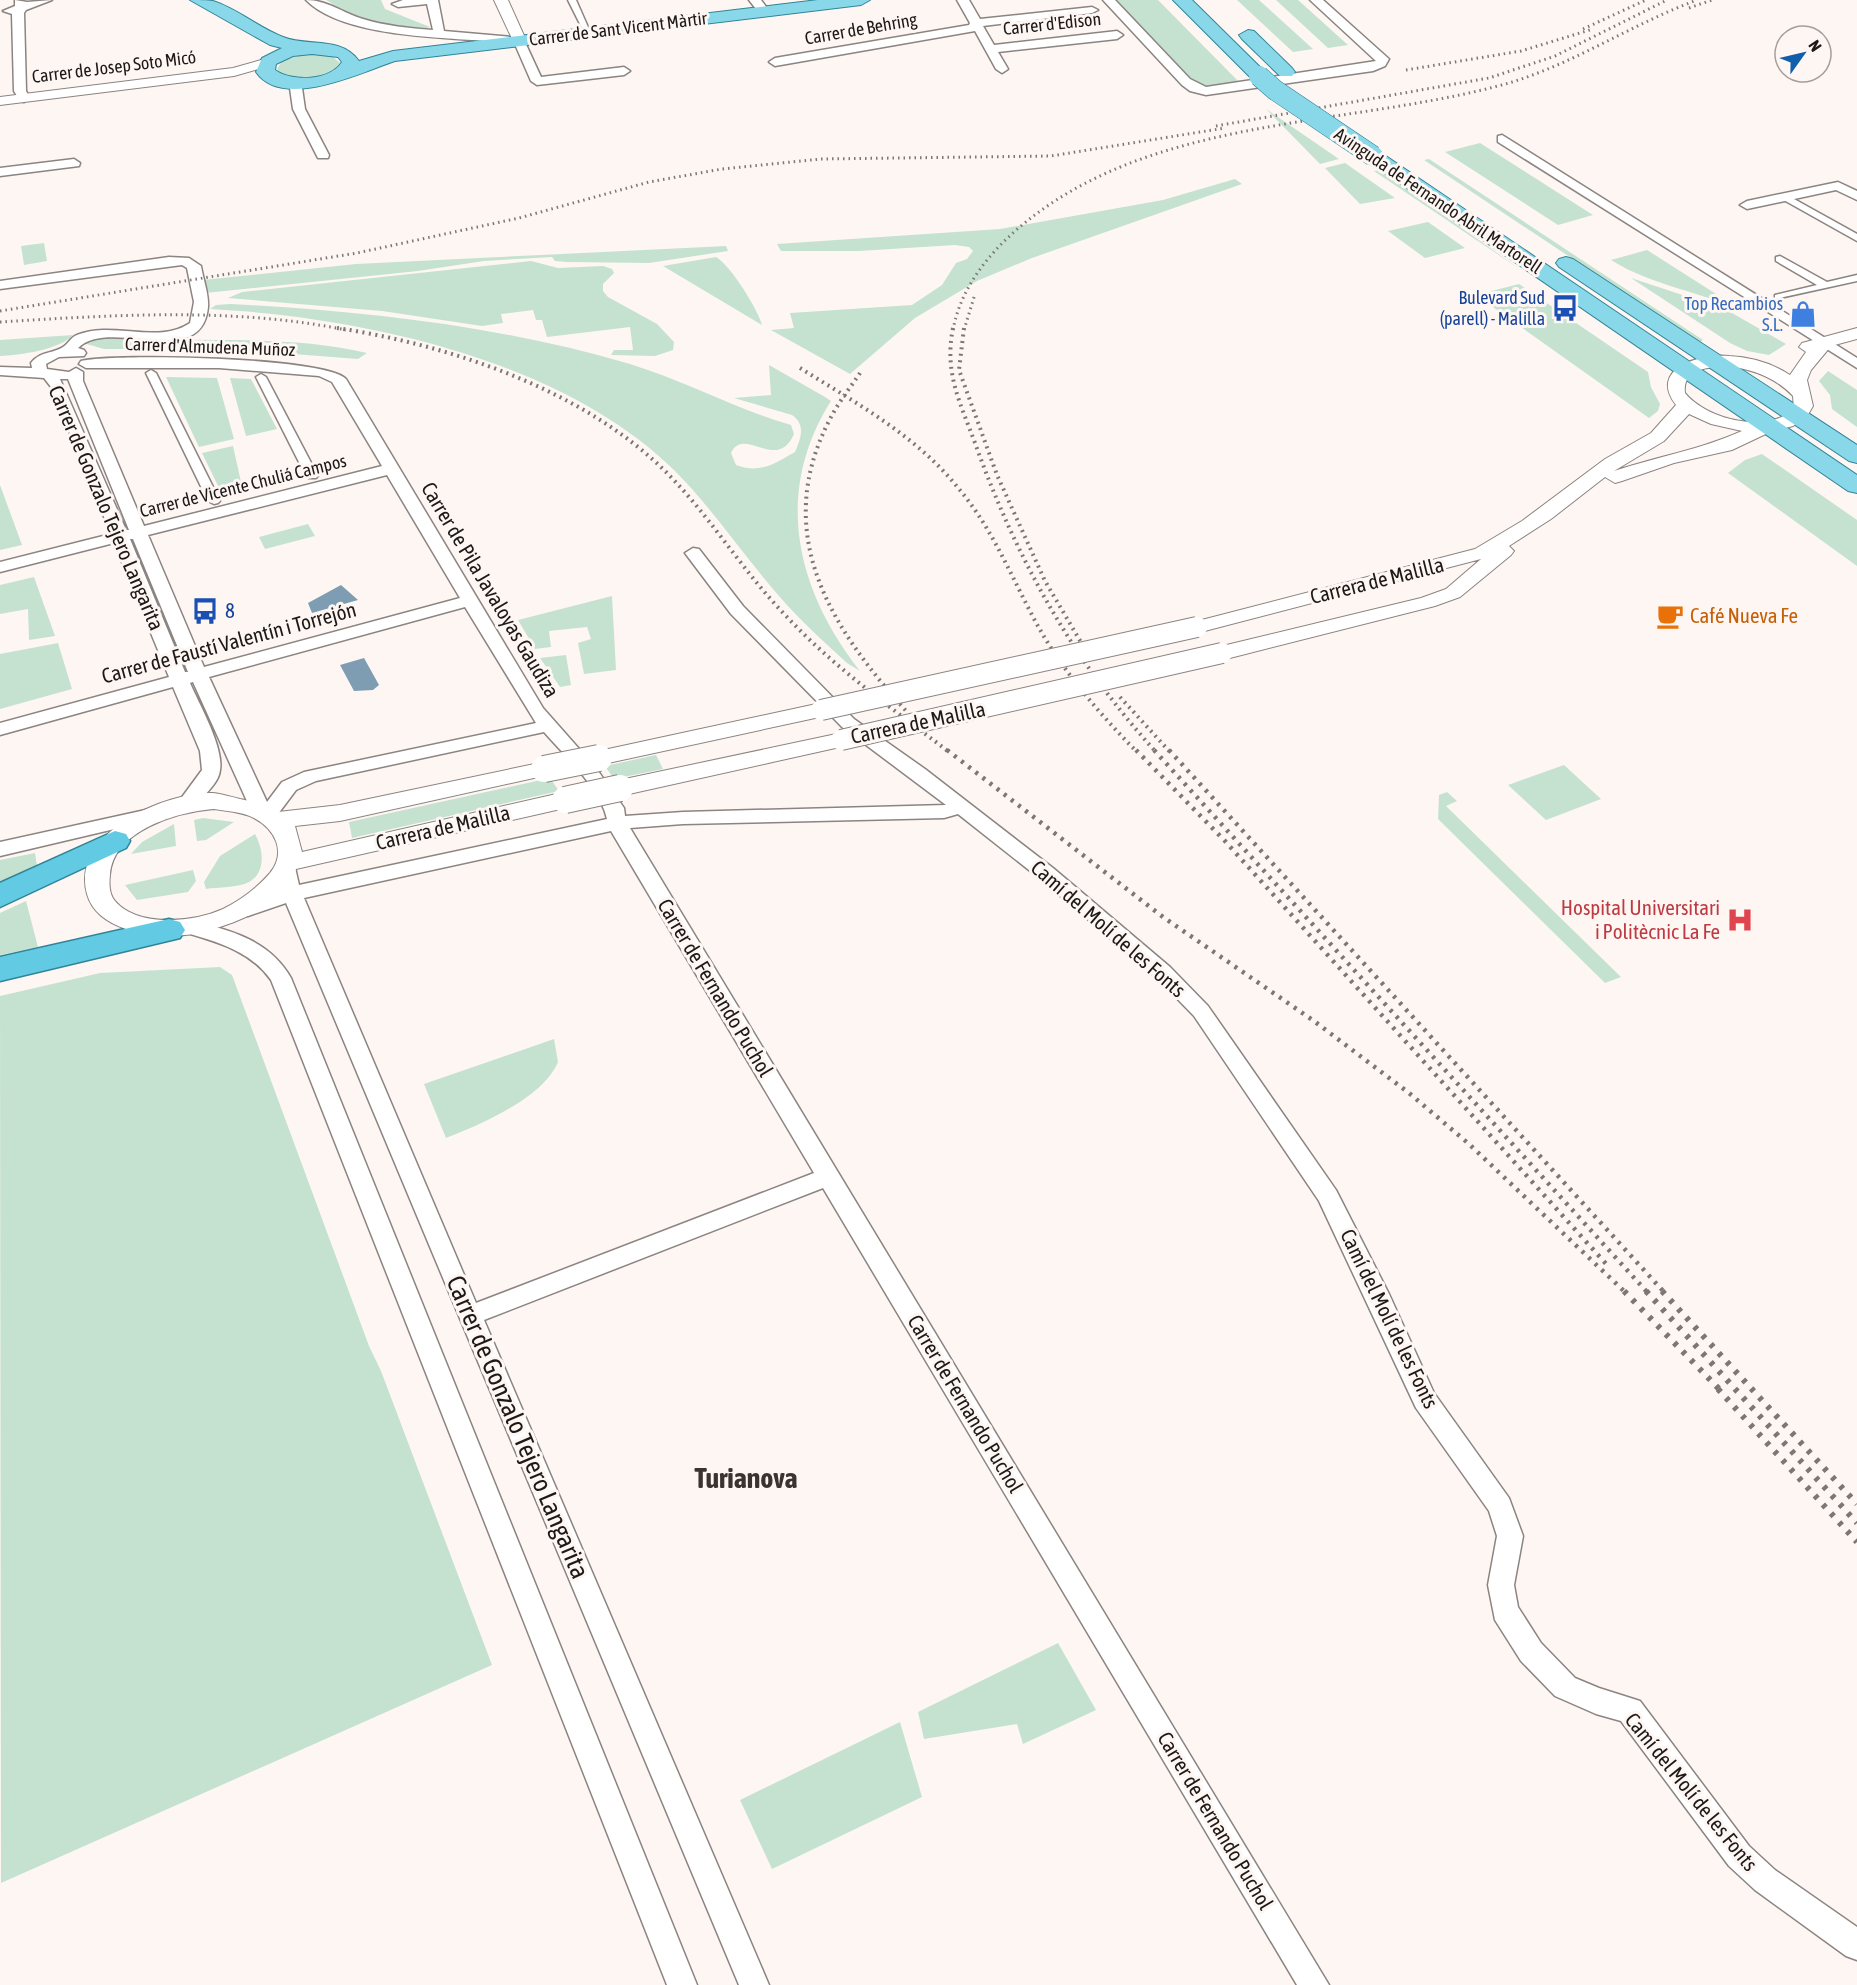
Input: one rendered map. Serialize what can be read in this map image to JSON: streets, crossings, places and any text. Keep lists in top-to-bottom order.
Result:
{
  "streets": {
    "main road": ["Carrer de Sant Vicent Màrtir", "Avinguda de Fernando Abril Martorell"],
    "street": [
      "Carrer d'Edison",
      "Carrer de Behring",
      "Carrer de Josep Soto Micó",
      "Carrer d'Almudena Muñoz",
      "Carrer de Vicente Chuliá Campos",
      "Carrer de Gonzalo Tejero Langarita",
      "Carrera de Malilla",
      "Carrer de Pila Javaloyas Gaudiza",
      "Carrer de Faustí Valentín i Torrejón",
      "Camí del Molí de les Fonts",
      "Carrer de Fernando Puchol"
    ]
  },
  "crossings": [
    ["Avinguda de Fernando Abril Martorell", "Carrera de Malilla"],
    ["Carrer d'Almudena Muñoz", "Carrer de Gonzalo Tejero Langarita"],
    ["Carrer d'Almudena Muñoz", "Carrer de Pila Javaloyas Gaudiza"],
    ["Carrer de Vicente Chuliá Campos", "Carrer de Gonzalo Tejero Langarita"],
    ["Carrer de Vicente Chuliá Campos", "Carrer de Pila Javaloyas Gaudiza"],
    ["Carrer de Gonzalo Tejero Langarita", "Carrera de Malilla"],
    ["Carrer de Gonzalo Tejero Langarita", "Carrer de Faustí Valentín i Torrejón"],
    ["Carrer de Pila Javaloyas Gaudiza", "Carrer de Faustí Valentín i Torrejón"],
    ["Carrer de Pila Javaloyas Gaudiza", "Carrer de Fernando Puchol"]
  ],
  "districts": ["Turianova"],
  "places": {
    "bus stop": ["Bulevard Sud (parell) - Malilla", "8"],
    "shop": ["Top Recambios S.L."],
    "cafe": ["Café Nueva Fe"],
    "hospital": ["Hospital Universitari i Politècnic La Fe"]
  },
  "north": "top right"
}
